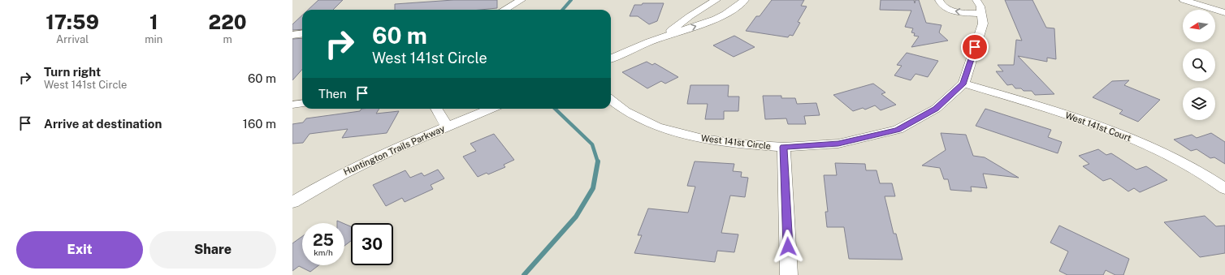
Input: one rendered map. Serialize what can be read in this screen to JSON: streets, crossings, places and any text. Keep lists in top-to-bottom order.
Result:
{
  "streets": {
    "street": ["West 141st Court", "West 141st Circle", "Huntington Trails Parkway"]
  },
  "crossings": [
    ["West 141st Court", "West 141st Circle"]
  ],
  "north": "left",
  "page": {
    "eta": [
      "17:59",
      "Arrival",
      "1",
      "min",
      "220",
      "m"
    ],
    "turn": ["60 m", "West 141st Circle"],
    "list": [
      {
        "name": "Turn right",
        "note": "West 141st Circle",
        "value": "60 m"
      },
      {
        "name": "Arrive at destination",
        "value": "160 m"
      }
    ],
    "then": "Then",
    "speed": "25 km/h",
    "limit": "30",
    "buttons": ["Exit", "Share"]
  }
}
